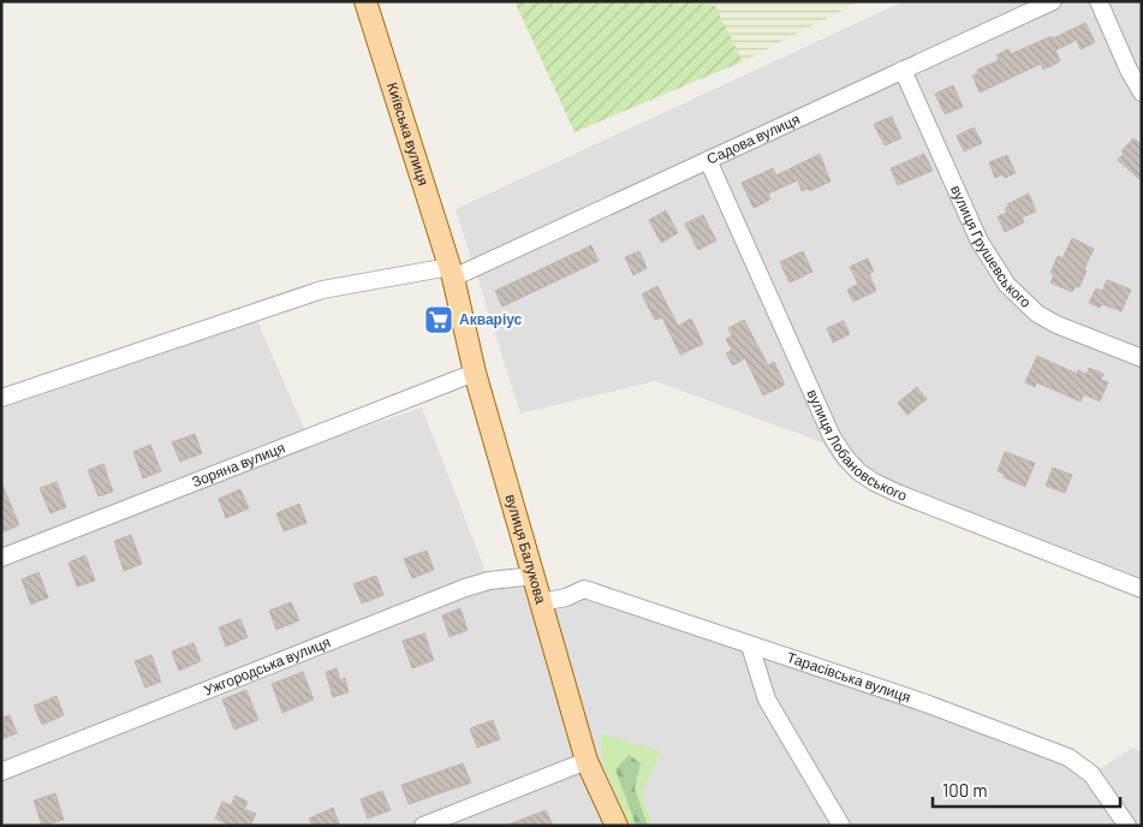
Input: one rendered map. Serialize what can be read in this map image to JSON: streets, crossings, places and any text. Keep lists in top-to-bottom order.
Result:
{
  "streets": {
    "main road": ["Київська вулиця", "вулиця Балукова"],
    "street": [
      "Садова вулиця",
      "вулиця Грушевського",
      "вулиця Лобановського",
      "Зоряна вулиця",
      "Ужгородська вулиця",
      "Тарасівська вулиця"
    ]
  },
  "crossings": [
    ["Київська вулиця", "Садова вулиця"],
    ["Київська вулиця", "вулиця Балукова"],
    ["Садова вулиця", "вулиця Грушевського"],
    ["Садова вулиця", "вулиця Лобановського"],
    ["Садова вулиця", "вулиця Балукова"],
    ["Зоряна вулиця", "вулиця Балукова"],
    ["вулиця Балукова", "Ужгородська вулиця"],
    ["вулиця Балукова", "Тарасівська вулиця"]
  ],
  "places": {
    "supermarket": ["Акваріус"]
  },
  "scale_bar": "100 m"
}
